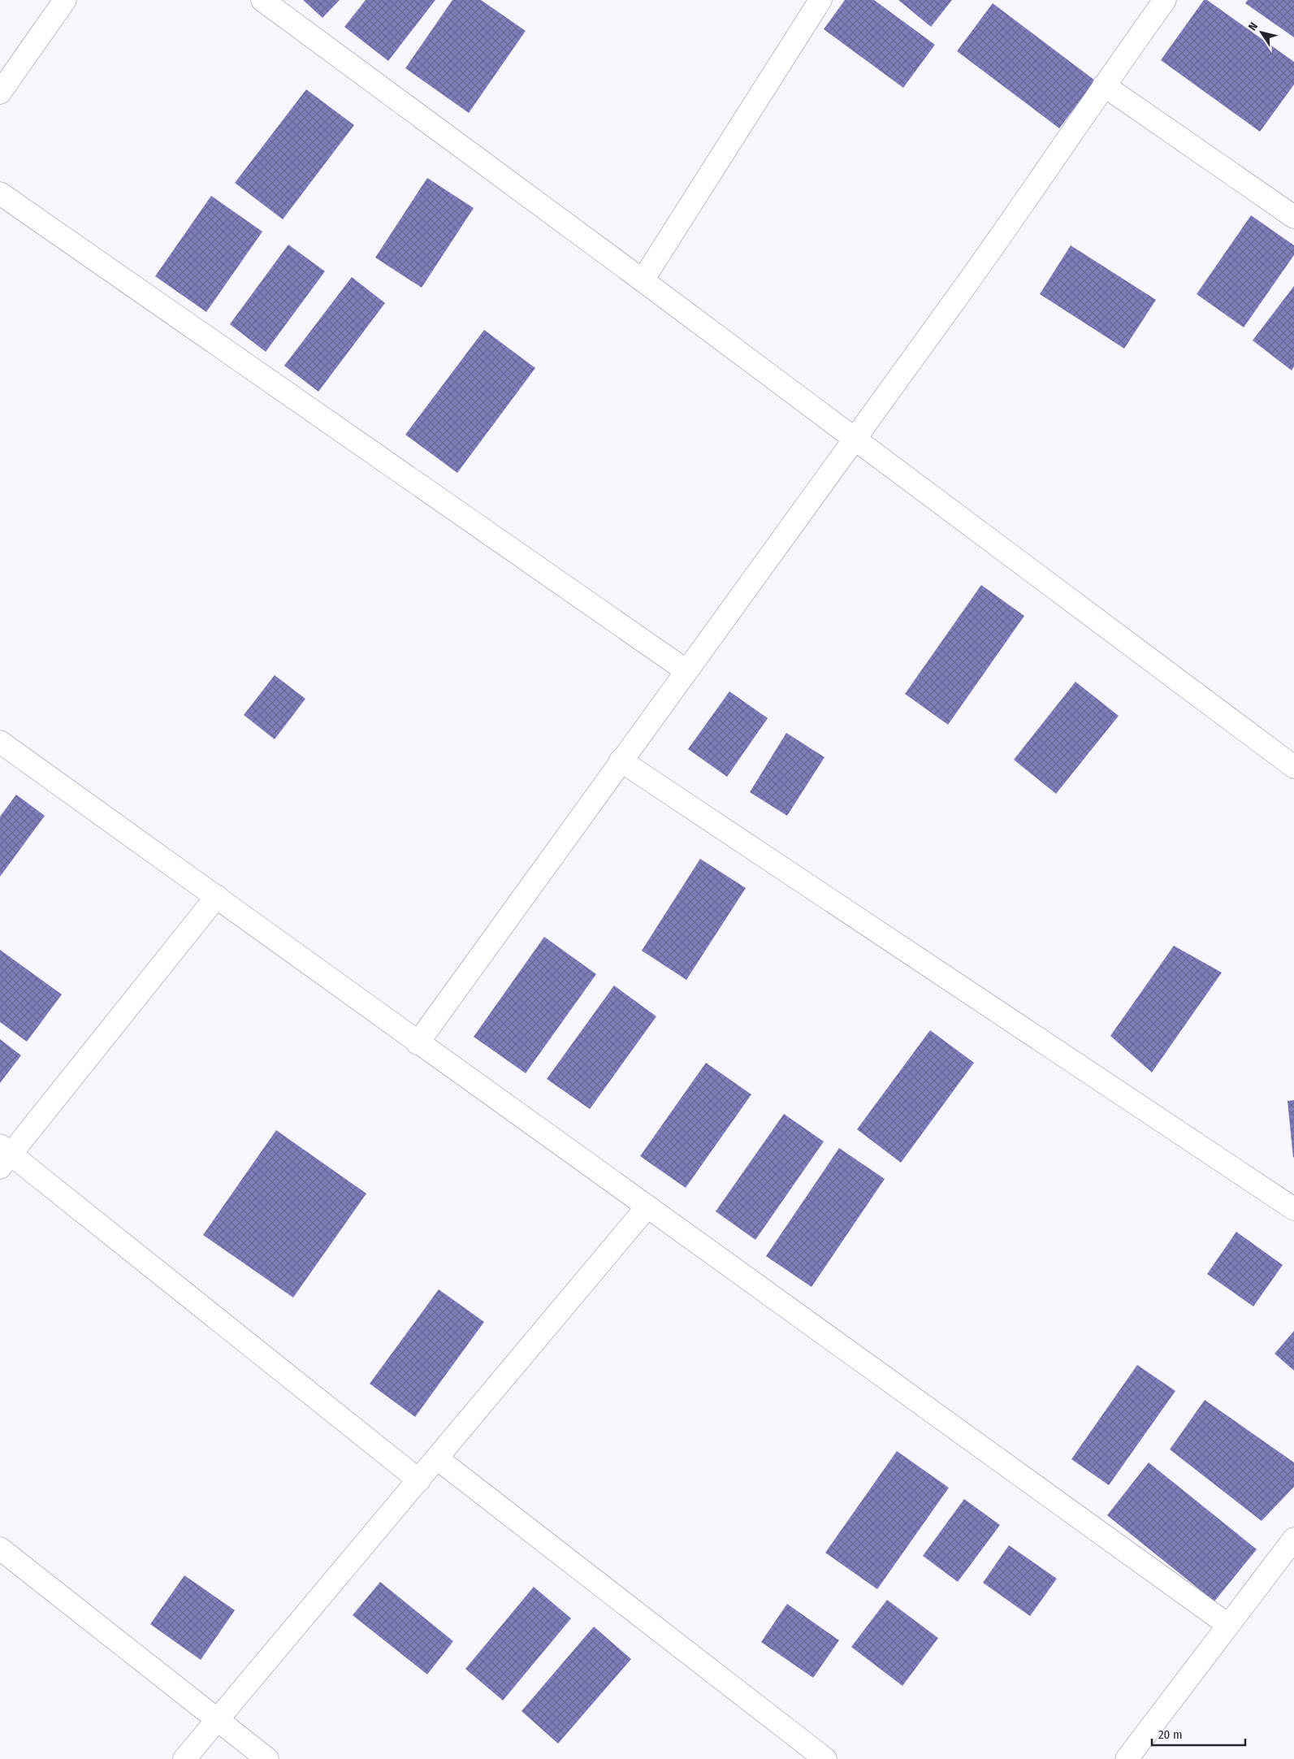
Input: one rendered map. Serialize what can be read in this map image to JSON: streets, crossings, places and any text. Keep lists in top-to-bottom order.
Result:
{
  "scale_bar": "20 m",
  "north": "top left"
}
